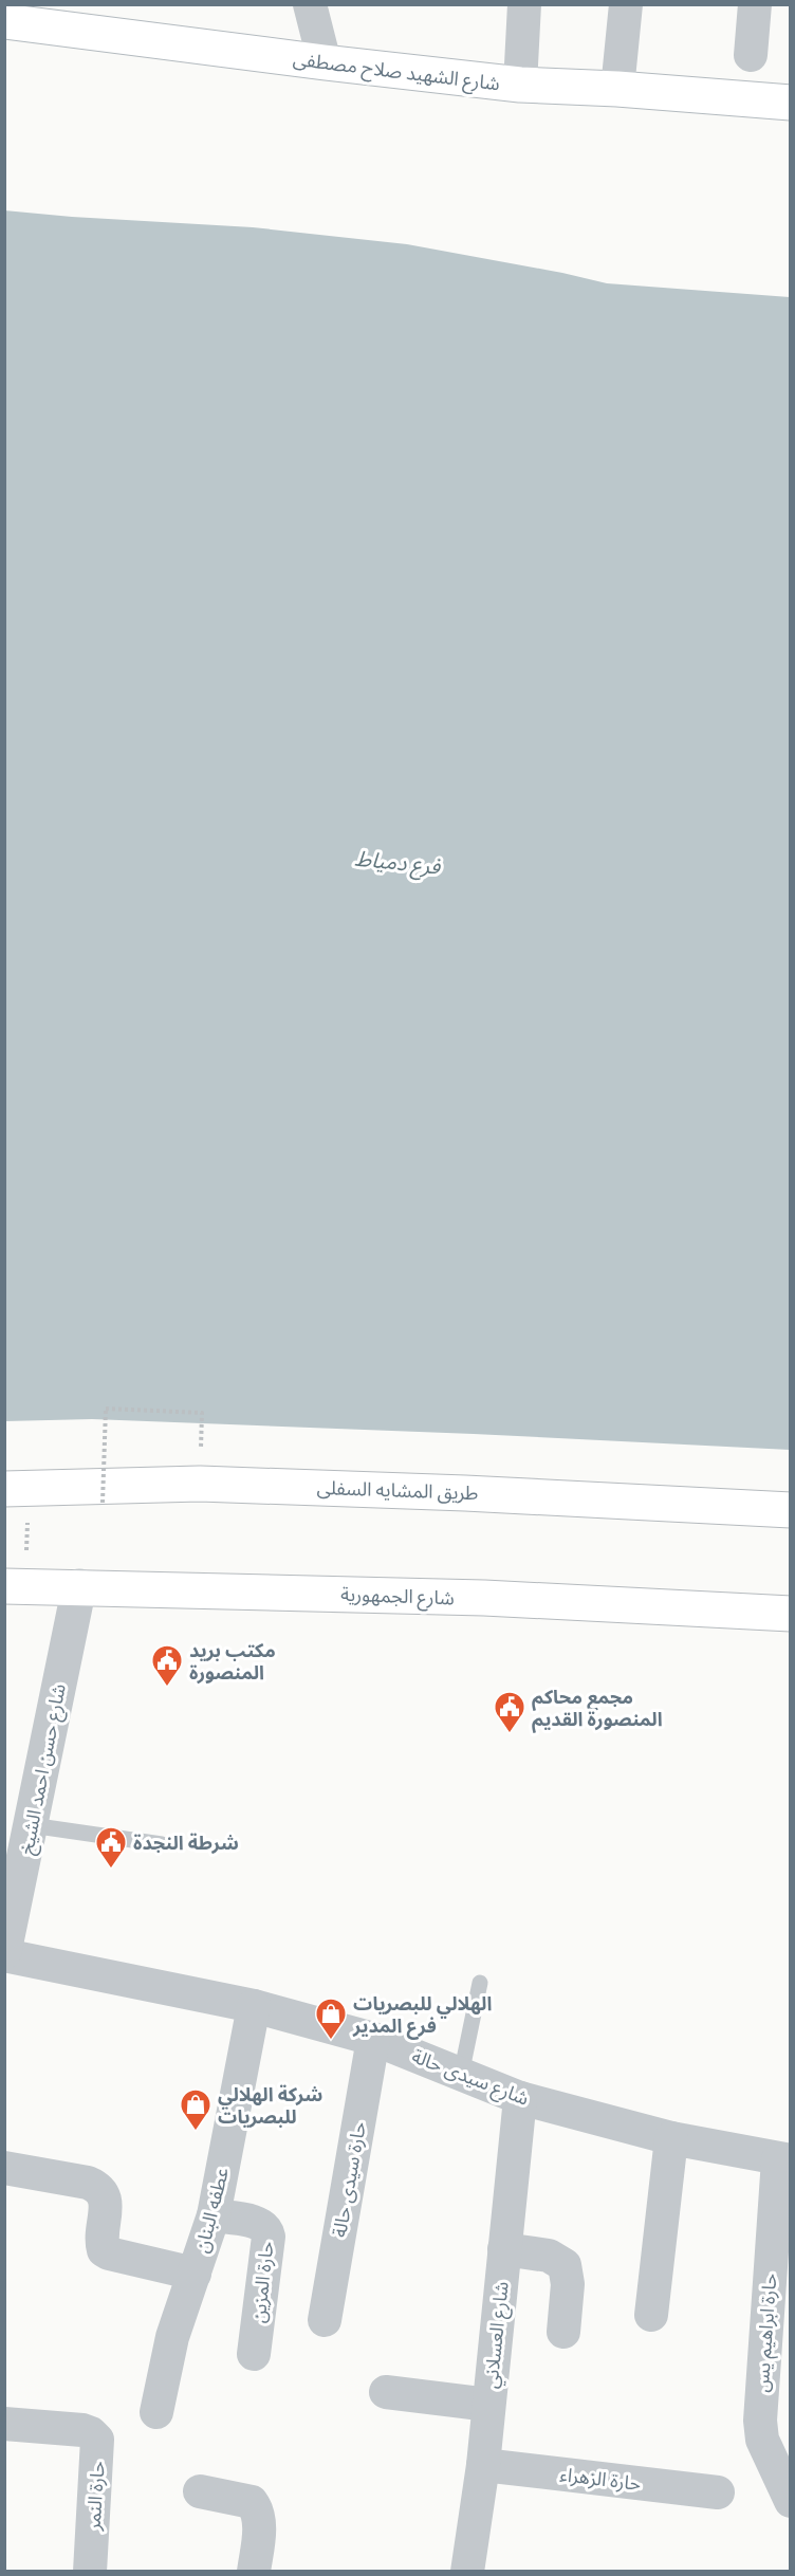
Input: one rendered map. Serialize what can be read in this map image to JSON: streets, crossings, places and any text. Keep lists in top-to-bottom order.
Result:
{
  "streets": {
    "main road": ["شارع الشهيد صلاح مصطفى", "طريق المشايه السفلى", "شارع الجمهورية"],
    "street": [
      "شارع حسن احمد الشيخ",
      "شارع سيدى حالة",
      "حارة سيدى حالة",
      "عطفه البنان",
      "حارة المزين",
      "حارة ابراهيم يس",
      "شارع العسلاني",
      "حارة الزهراء",
      "حارة النمر"
    ]
  },
  "crossings": [
    ["شارع الجمهورية", "شارع حسن احمد الشيخ"],
    ["شارع حسن احمد الشيخ", "شارع سيدى حالة"],
    ["شارع سيدى حالة", "حارة سيدى حالة"],
    ["شارع سيدى حالة", "عطفه البنان"],
    ["شارع سيدى حالة", "حارة ابراهيم يس"],
    ["شارع سيدى حالة", "شارع العسلاني"],
    ["عطفه البنان", "حارة المزين"],
    ["شارع العسلاني", "حارة الزهراء"]
  ],
  "water": ["فرع دمياط"],
  "places": {
    "public building": ["مكتب بريد المنصورة", "مجمع محاكم المنصورة القديم", "شرطة النجدة"],
    "shop": ["الهلالي للبصريات فرع المدير", "شركة الهلالي للبصريات"]
  }
}
